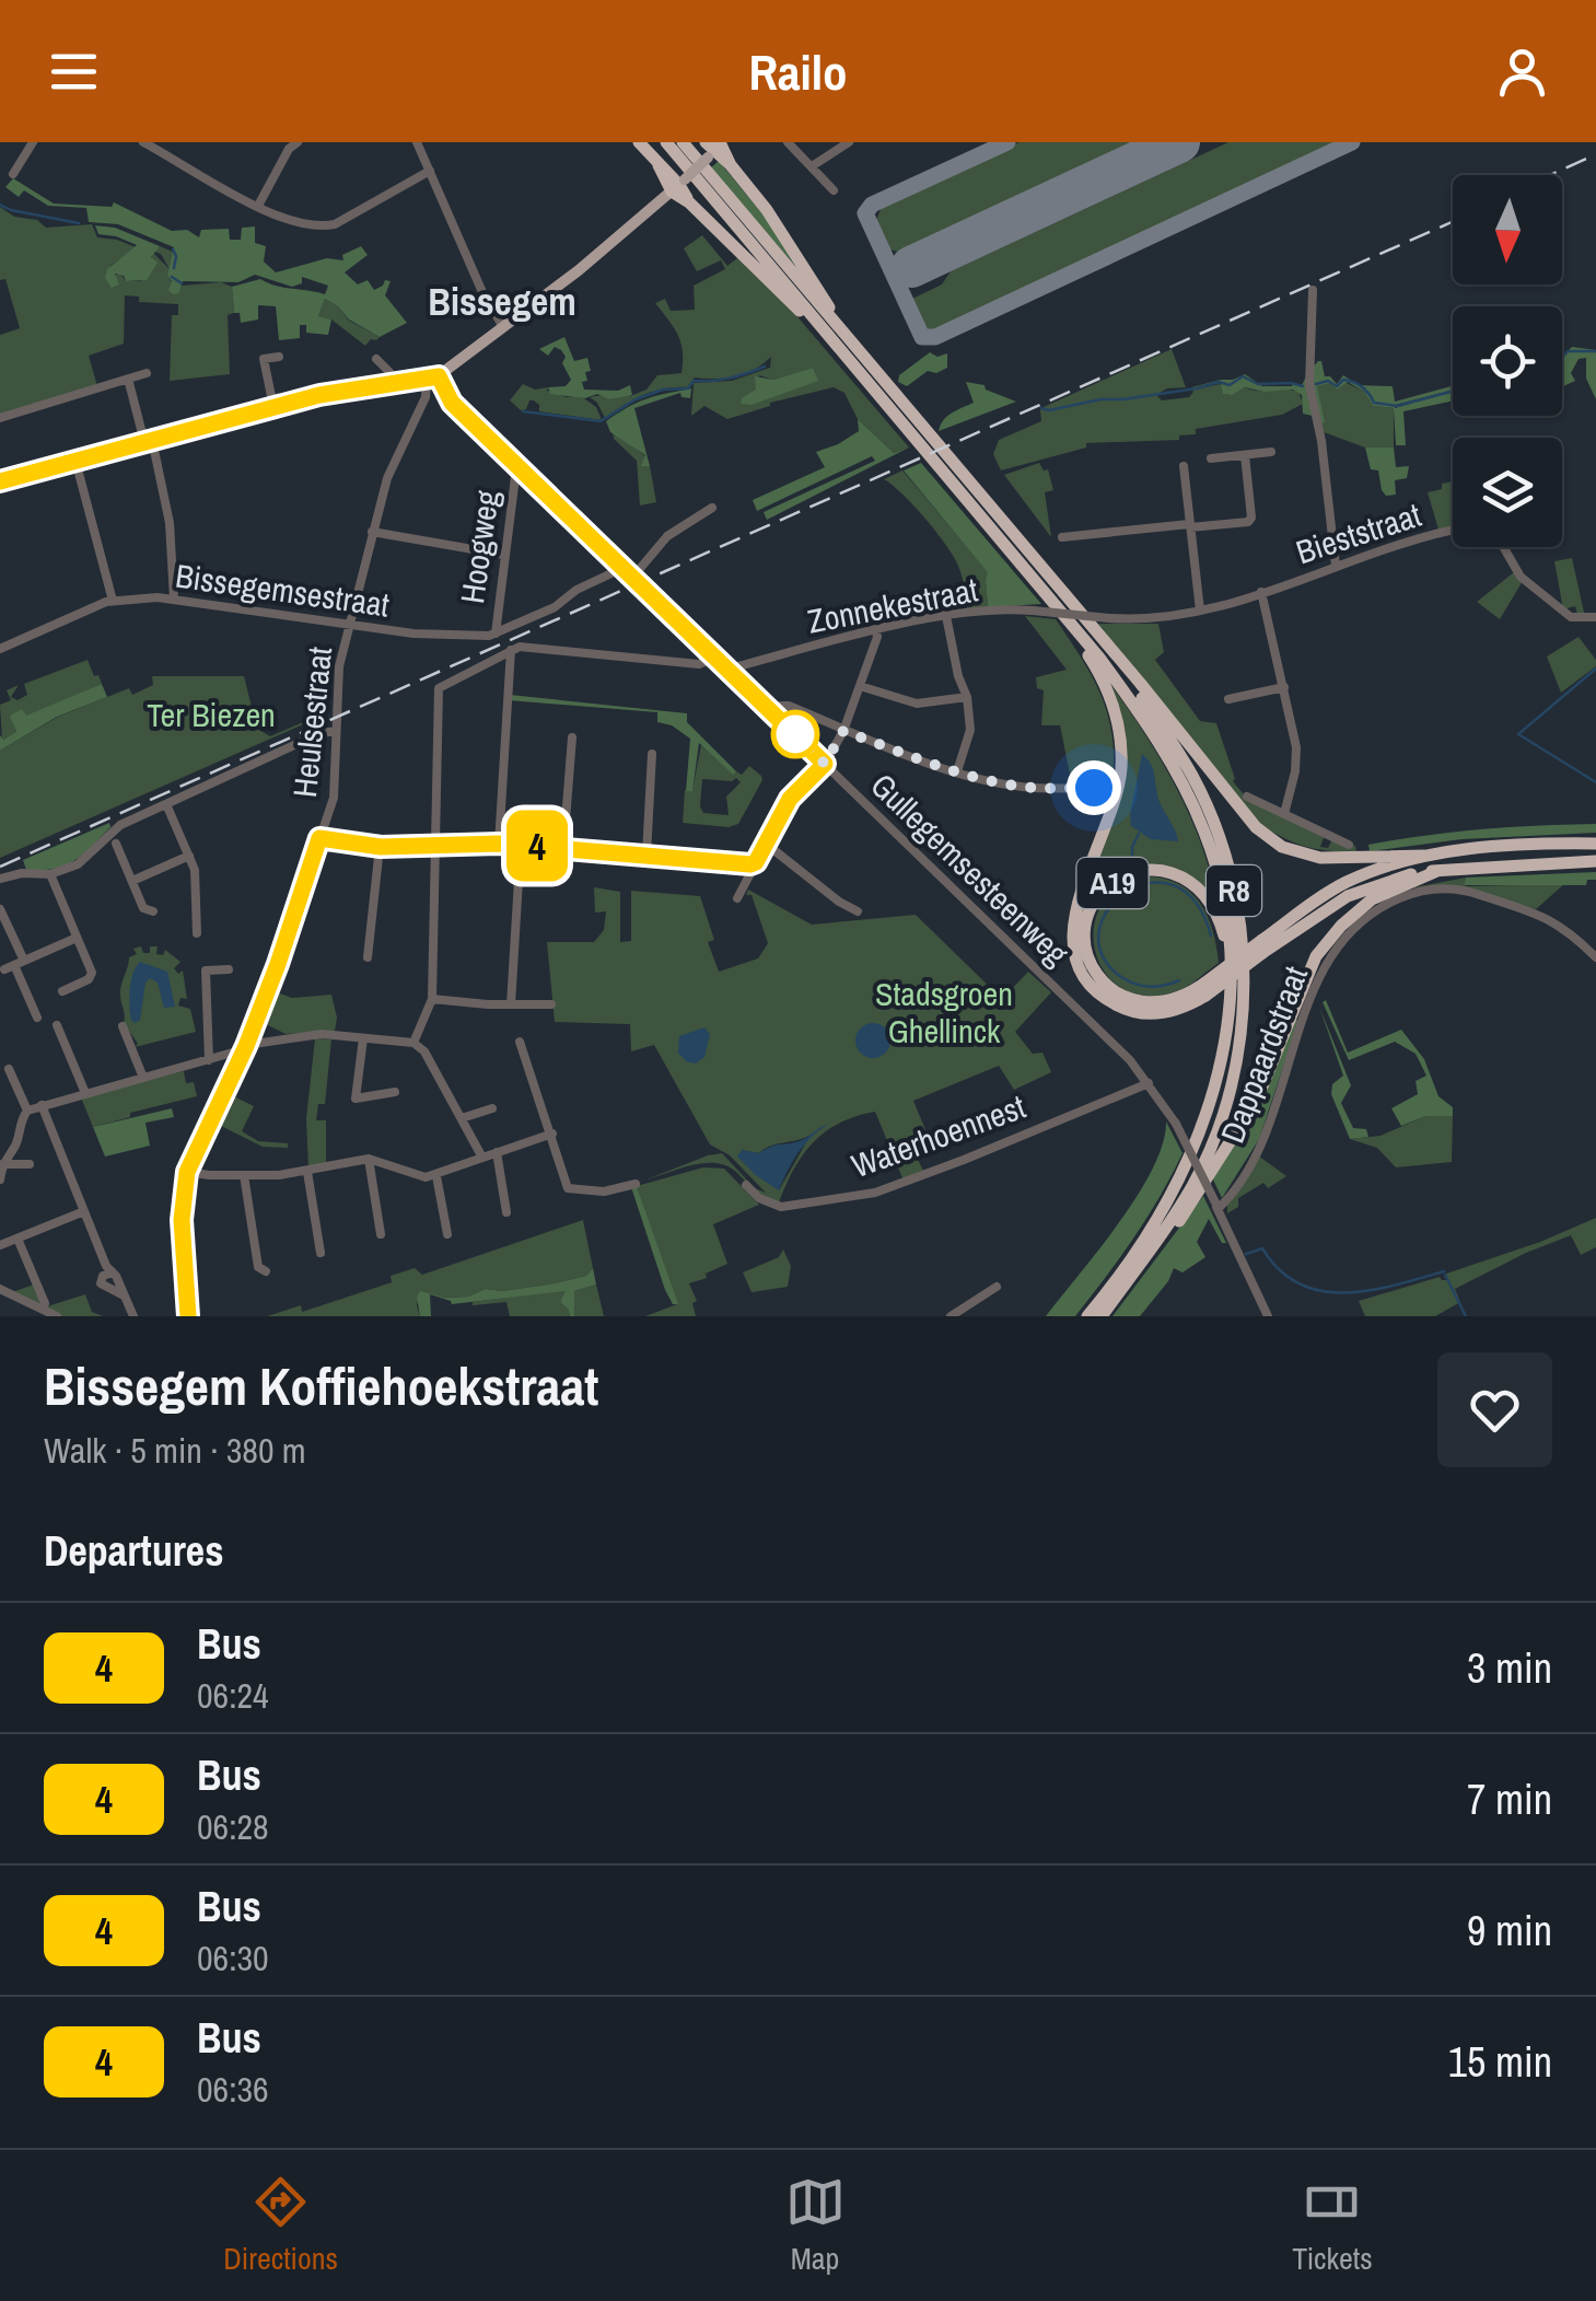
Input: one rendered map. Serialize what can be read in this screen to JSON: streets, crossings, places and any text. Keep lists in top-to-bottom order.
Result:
{
  "streets": {
    "highway": ["A19", "R8"],
    "street": [
      "Bieststraat",
      "Hoogweg",
      "Bissegemsestraat",
      "Zonnekestraat",
      "Heulsestraat",
      "Gullegemsesteenweg",
      "Dappaardstraat",
      "Waterhoennest"
    ]
  },
  "crossings": [
    ["Bieststraat", "Zonnekestraat"],
    ["Hoogweg", "Bissegemsestraat"],
    ["Hoogweg", "Gullegemsesteenweg"],
    ["Bissegemsestraat", "Heulsestraat"],
    ["Bissegemsestraat", "Gullegemsesteenweg"],
    ["Zonnekestraat", "Gullegemsesteenweg"],
    ["Heulsestraat", "Gullegemsesteenweg"],
    ["Gullegemsesteenweg", "Dappaardstraat"],
    ["Gullegemsesteenweg", "Waterhoennest"],
    ["A19", "R8"]
  ],
  "districts": ["Bissegem"],
  "parks": ["Ter Biezen", "Stadsgroen Ghellinck"],
  "lines": ["bus line 4"],
  "north": "bottom",
  "page": {
    "header": "Railo",
    "on_map": "4",
    "heading": [
      ["Bissegem Koffiehoekstraat", "Walk · 5 min · 380 m"],
      "Departures"
    ],
    "list": [
      {
        "mark": "4",
        "name": "Bus",
        "note": "06:24",
        "value": "3 min"
      },
      {
        "mark": "4",
        "name": "Bus",
        "note": "06:28",
        "value": "7 min"
      },
      {
        "mark": "4",
        "name": "Bus",
        "note": "06:30",
        "value": "9 min"
      },
      {
        "mark": "4",
        "name": "Bus",
        "note": "06:36",
        "value": "15 min"
      }
    ],
    "tabs": ["Directions", "Map", "Tickets"]
  }
}
